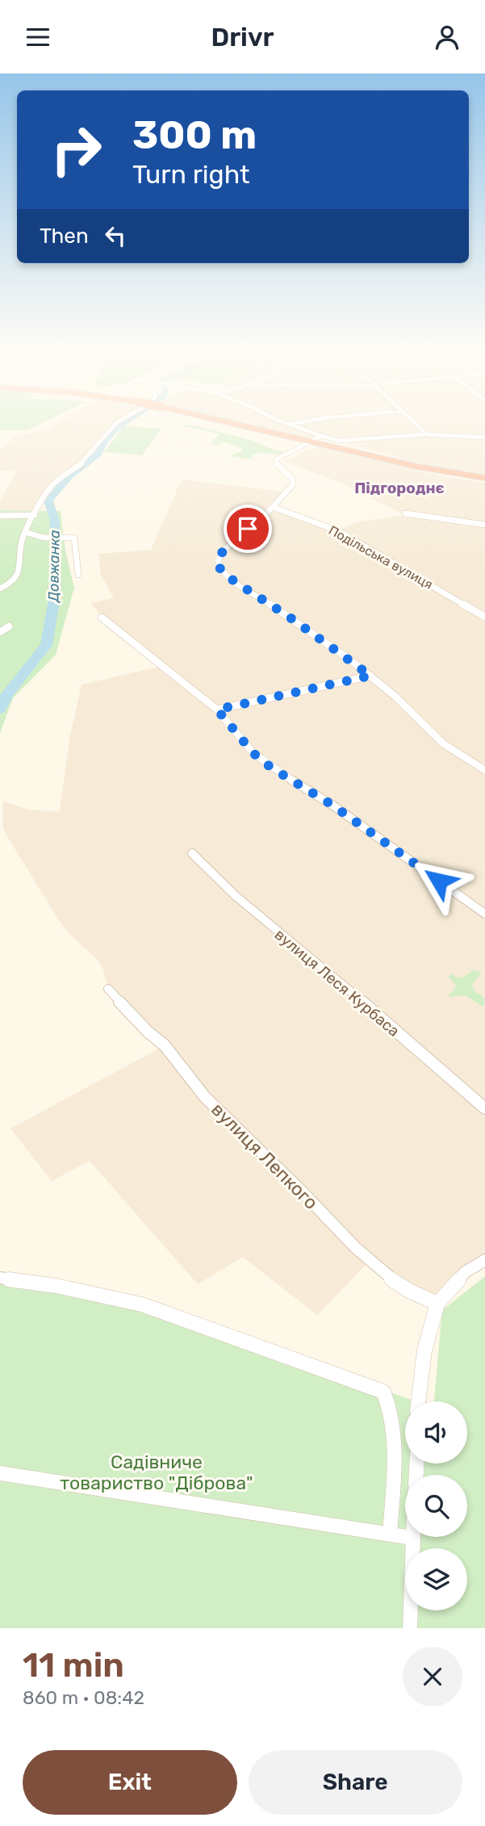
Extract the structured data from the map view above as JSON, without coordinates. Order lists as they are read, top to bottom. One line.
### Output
{"streets":{"street":["Подільська вулиця","вулиця Леся Курбаса","вулиця Лепкого"]},"districts":["Підгороднє"],"water":["Довжанка"],"parks":["Садівниче товариство \"Діброва\""],"page":{"header":"Drivr","turn":["300 m","Turn right"],"then":"Then","heading":["11 min","860 m · 08:42"],"buttons":["Exit","Share"]}}
